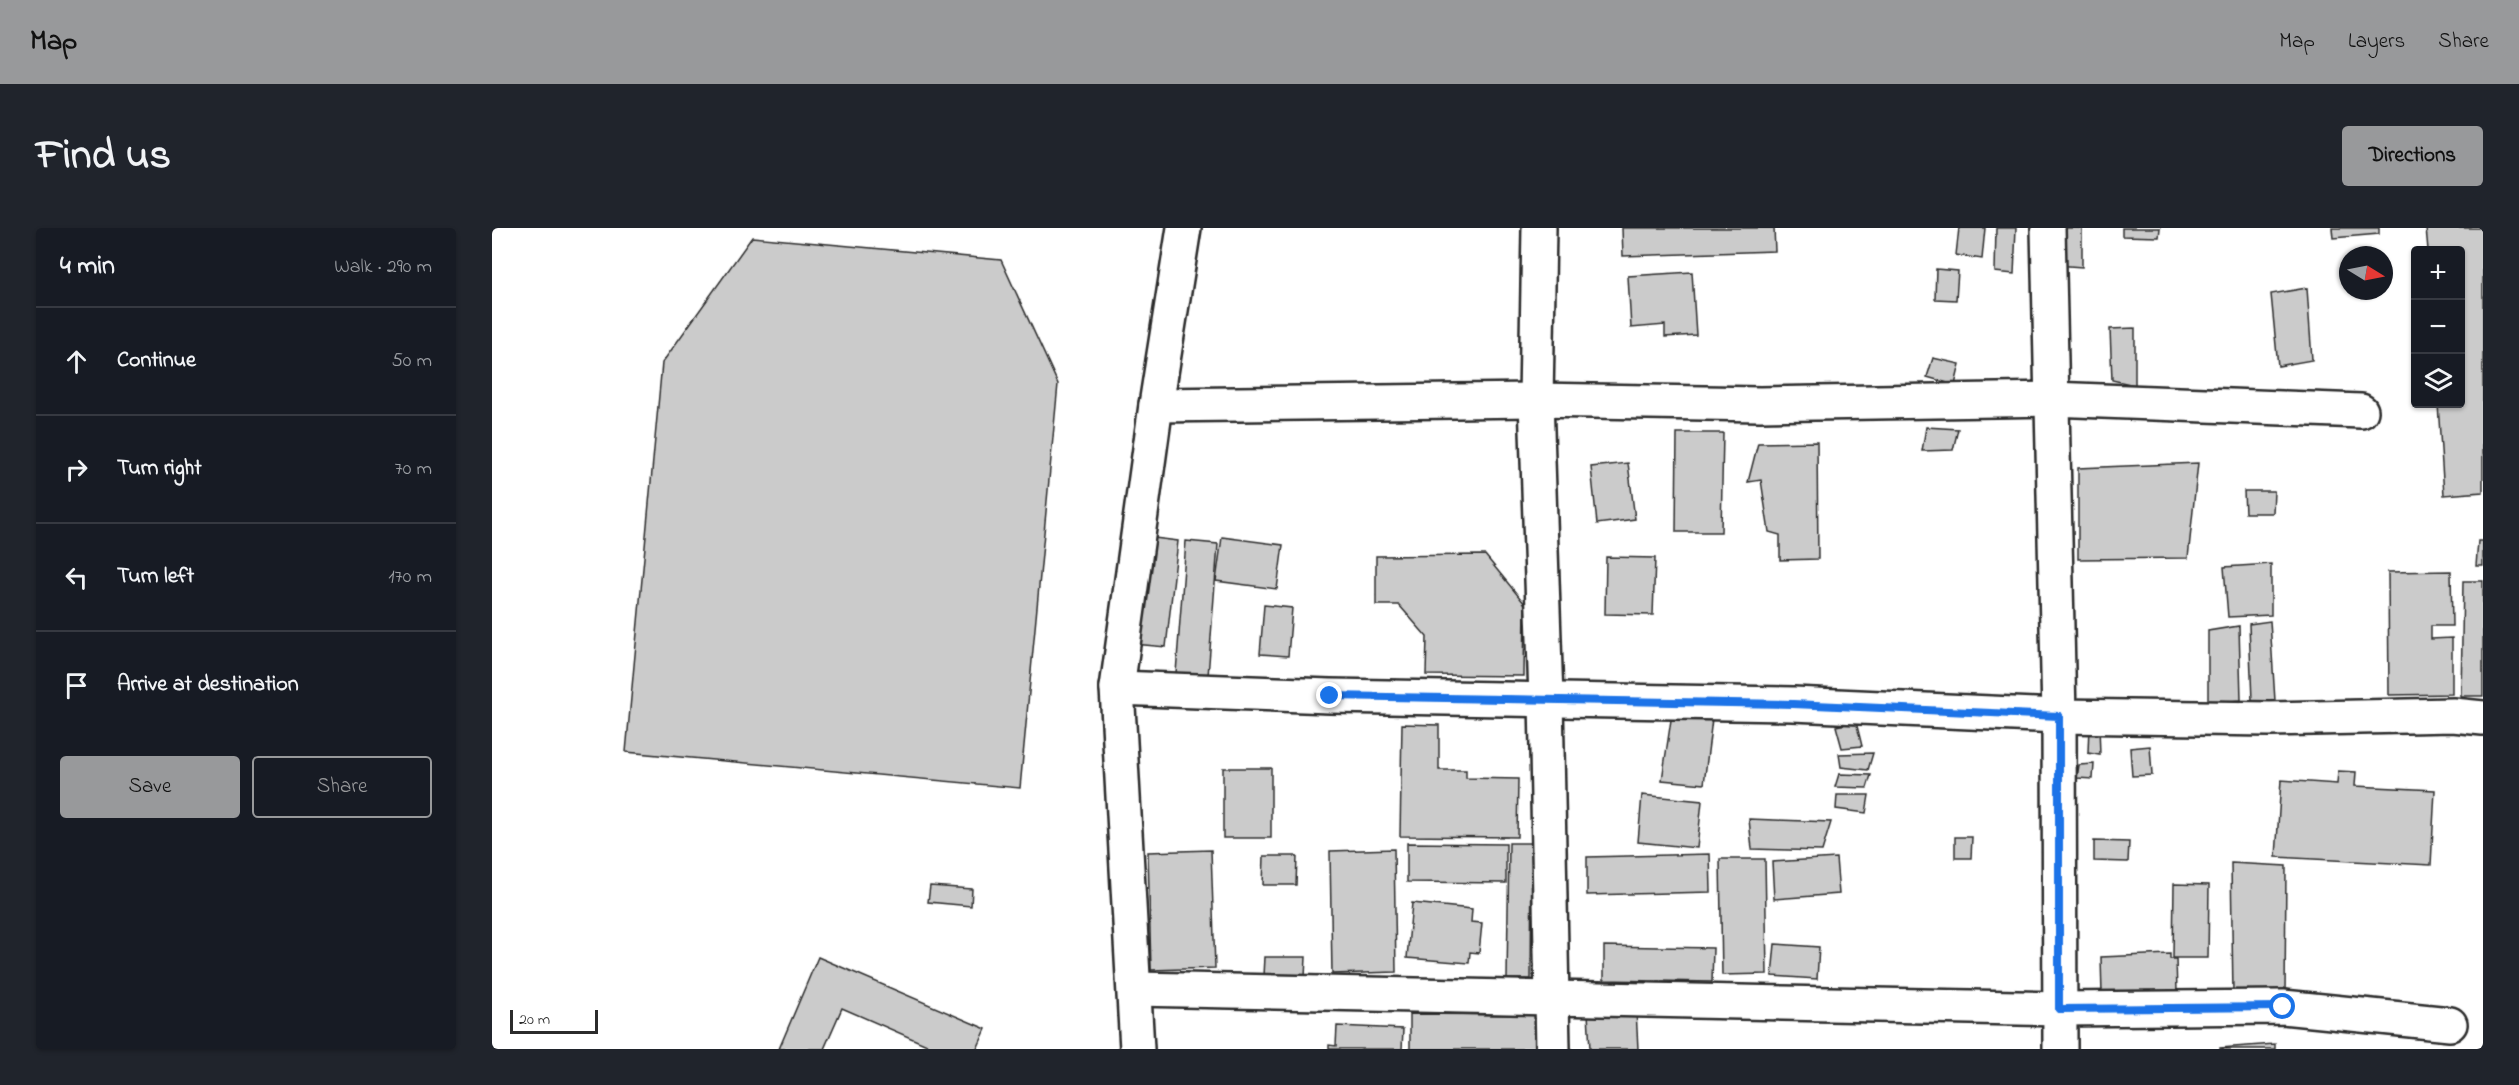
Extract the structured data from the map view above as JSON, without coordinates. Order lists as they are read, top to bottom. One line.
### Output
{"scale_bar":"20 m","north":"right","page":{"header":"Map","nav":["Map","Layers","Share"],"title":"Find us","buttons":["Directions",["Save","Share"]],"heading":["4 min","Walk · 290 m"],"map_buttons":["+","−"],"list":[["Continue","50 m"],["Turn right","70 m"],["Turn left","170 m"],"Arrive at destination"],"scale":"20 m"}}
